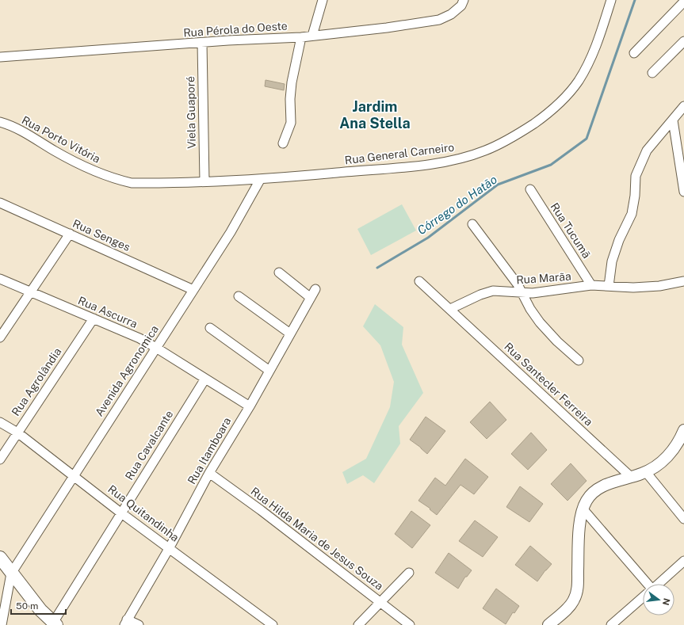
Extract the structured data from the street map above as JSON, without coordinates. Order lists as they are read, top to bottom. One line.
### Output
{"streets":{"street":["Rua Pérola do Oeste","Viela Guaporé","Rua Porto Vitória","Rua General Carneiro","Rua Tucumã","Rua Senges","Rua Marãa","Rua Ascurra","Avenida Agronomica","Rua Agrolândia","Rua Santecler Ferreira","Rua Cavalcante","Rua Itamboara","Rua Quitandinha","Rua Hilda Maria de Jesus Souza"]},"crossings":[["Rua Pérola do Oeste","Viela Guaporé"],["Viela Guaporé","Rua Porto Vitória"],["Viela Guaporé","Rua General Carneiro"],["Rua Porto Vitória","Rua General Carneiro"],["Rua General Carneiro","Avenida Agronomica"],["Rua Tucumã","Rua Marãa"],["Rua Senges","Avenida Agronomica"],["Rua Marãa","Rua Santecler Ferreira"],["Rua Ascurra","Avenida Agronomica"],["Rua Ascurra","Rua Agrolândia"],["Rua Ascurra","Rua Cavalcante"],["Rua Ascurra","Rua Itamboara"],["Avenida Agronomica","Rua Quitandinha"],["Rua Agrolândia","Rua Quitandinha"],["Rua Cavalcante","Rua Quitandinha"],["Rua Itamboara","Rua Quitandinha"],["Rua Itamboara","Rua Hilda Maria de Jesus Souza"]],"districts":["Jardim Ana Stella"],"water":["Córrego do Hatão"],"scale_bar":"50 m","north":"right"}
